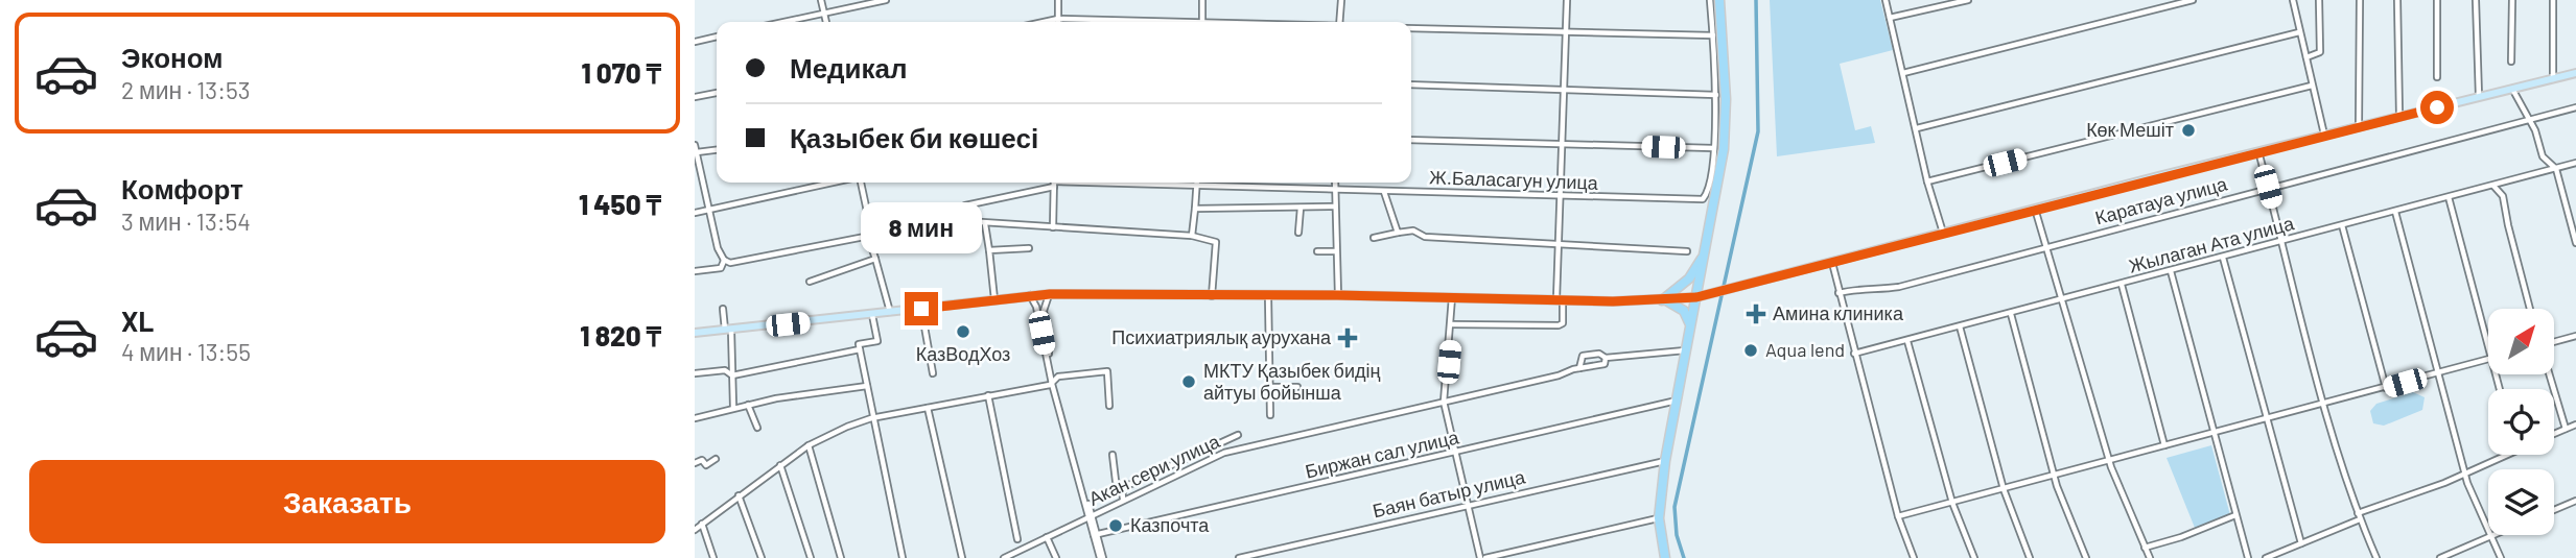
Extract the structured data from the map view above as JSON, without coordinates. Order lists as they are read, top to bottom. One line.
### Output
{"streets":{"street":["Ж.Баласагун улица","Каратауа улица","Жылаган Ата улица","Биржан сал улица","Акан сери улица","Баян батыр улица"]},"places":{"other":["Көк Мешіт","КазВодХоз","Aqua lend","МКТУ Қазыбек бидің айтуы бойынша","Казпочта"],"health":["Амина клиника","Психиатриялық аурухана"]},"north":"top right","page":{"list":[{"name":"Эконом","note":"2 мин · 13:53","value":"1 070 ₸"},{"name":"Комфорт","note":"3 мин · 13:54","value":"1 450 ₸"},{"name":"XL","note":"4 мин · 13:55","value":"1 820 ₸"}],"banner":["Медикал","Қазыбек би көшесі"],"bubble":"8 мин","buttons":"Заказать"}}
